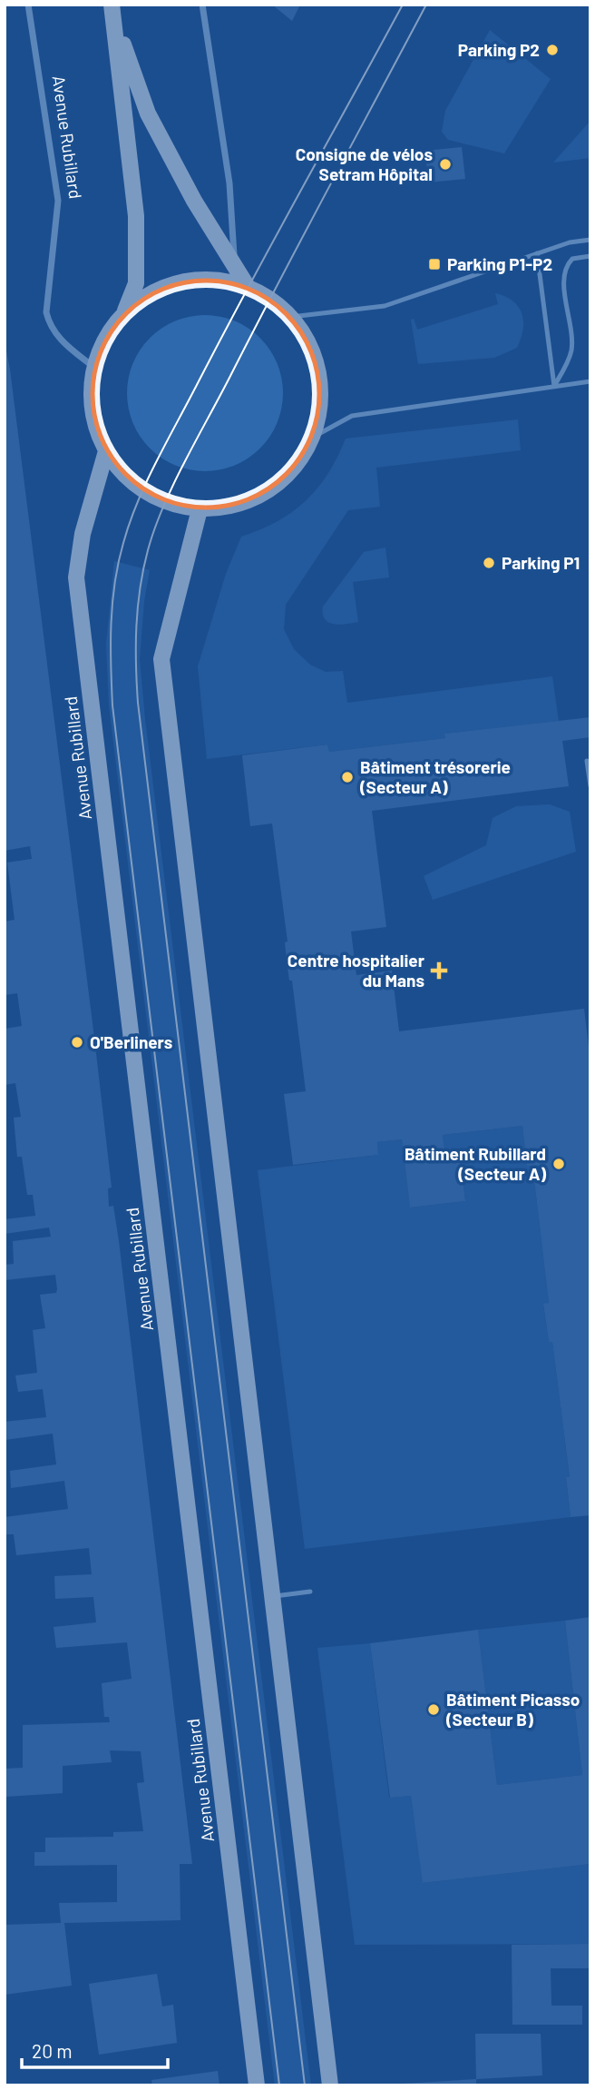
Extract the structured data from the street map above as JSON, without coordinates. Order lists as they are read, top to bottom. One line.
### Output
{"streets":{"main road":["Avenue Rubillard"]},"places":{"other":["Parking P2","Consigne de vélos Setram Hôpital","Parking P1","Bâtiment trésorerie (Secteur A)","O'Berliners","Bâtiment Rubillard (Secteur A)","Bâtiment Picasso (Secteur B)"],"transit":["Parking P1-P2"],"health":["Centre hospitalier du Mans"]},"scale_bar":"20 m"}
